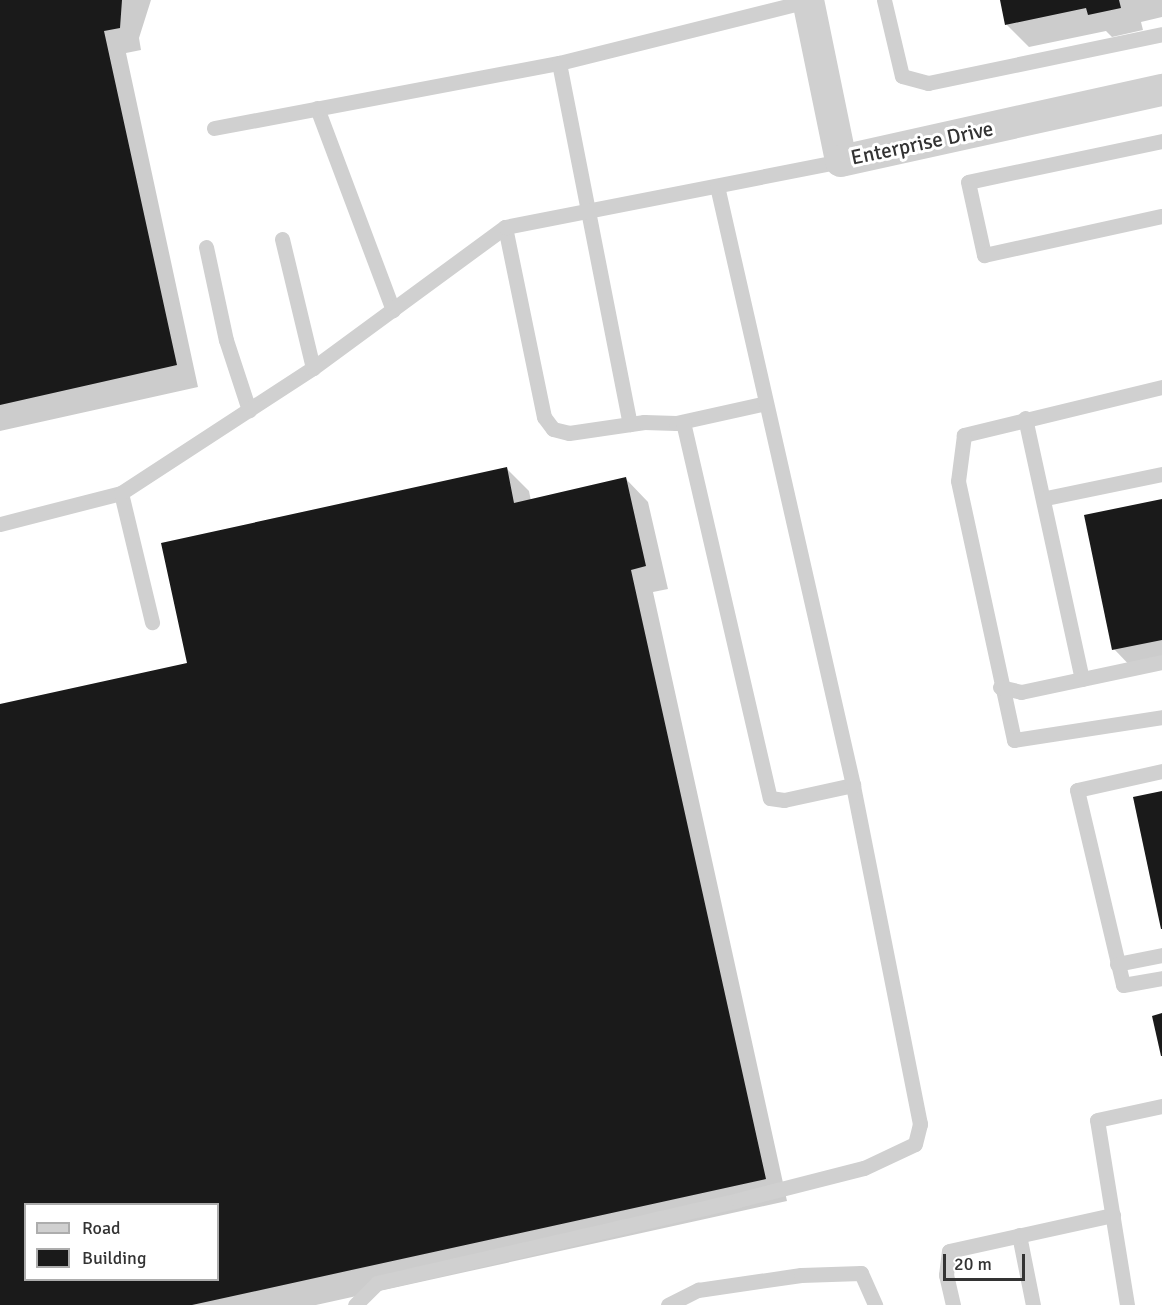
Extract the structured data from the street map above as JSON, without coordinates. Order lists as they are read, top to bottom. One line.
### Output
{"streets":{"street":["Enterprise Drive"]},"legend":["Road","Building"],"scale_bar":"20 m"}
